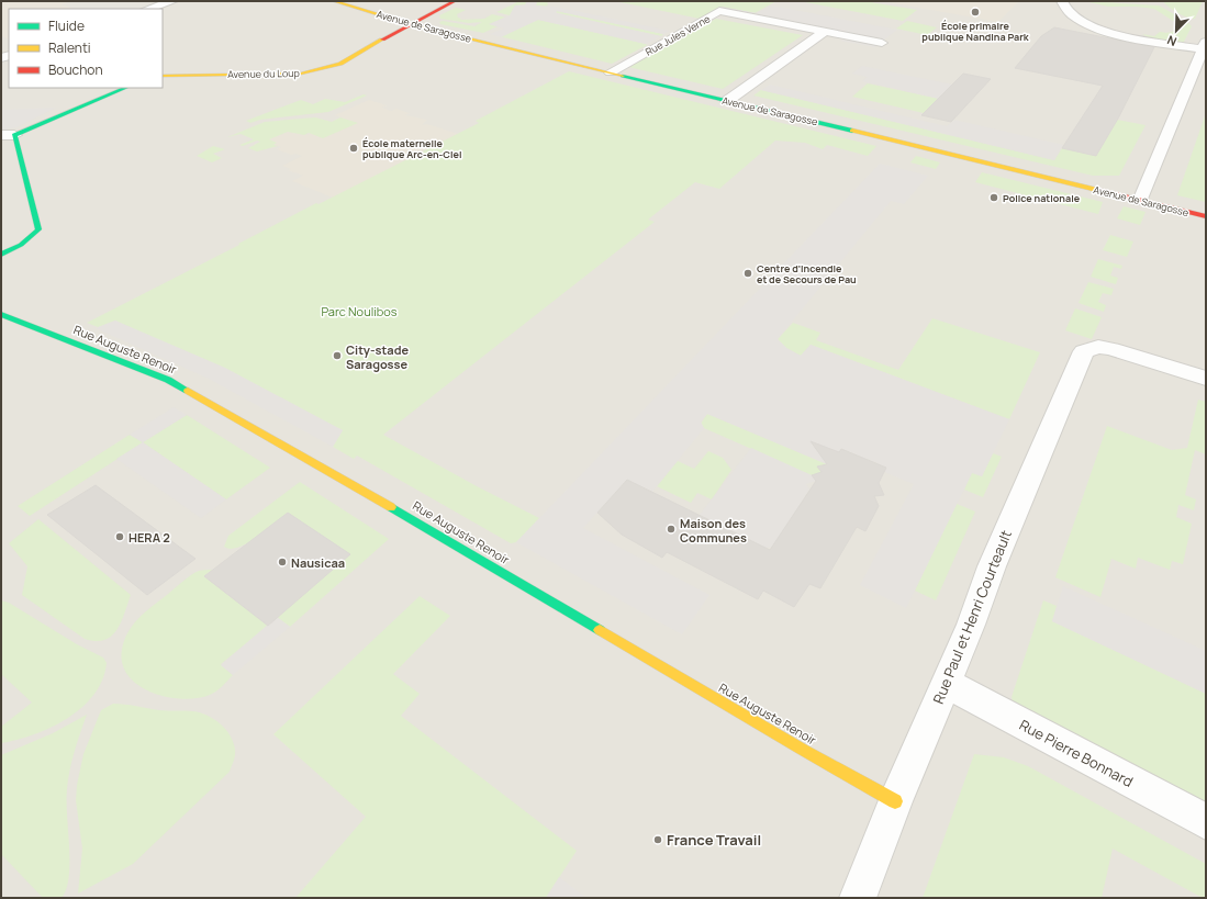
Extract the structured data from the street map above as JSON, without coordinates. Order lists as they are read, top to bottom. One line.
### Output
{"streets":{"street":["Avenue de Saragosse","Rue Jules Verne","Avenue du Loup","Rue Auguste Renoir","Rue Paul et Henri Courteault","Rue Pierre Bonnard"]},"crossings":[["Avenue de Saragosse","Rue Jules Verne"],["Avenue de Saragosse","Avenue du Loup"],["Rue Auguste Renoir","Rue Paul et Henri Courteault"],["Rue Paul et Henri Courteault","Rue Pierre Bonnard"]],"parks":["Parc Noulibos"],"places":["École primaire publique Nandina Park","École maternelle publique Arc-en-Ciel","Police nationale","Centre d'Incendie et de Secours de Pau","City-stade Saragosse","Maison des Communes","HERA 2","Nausicaa","France Travail"],"legend":["Fluide","Ralenti","Bouchon"],"north":"bottom left"}
